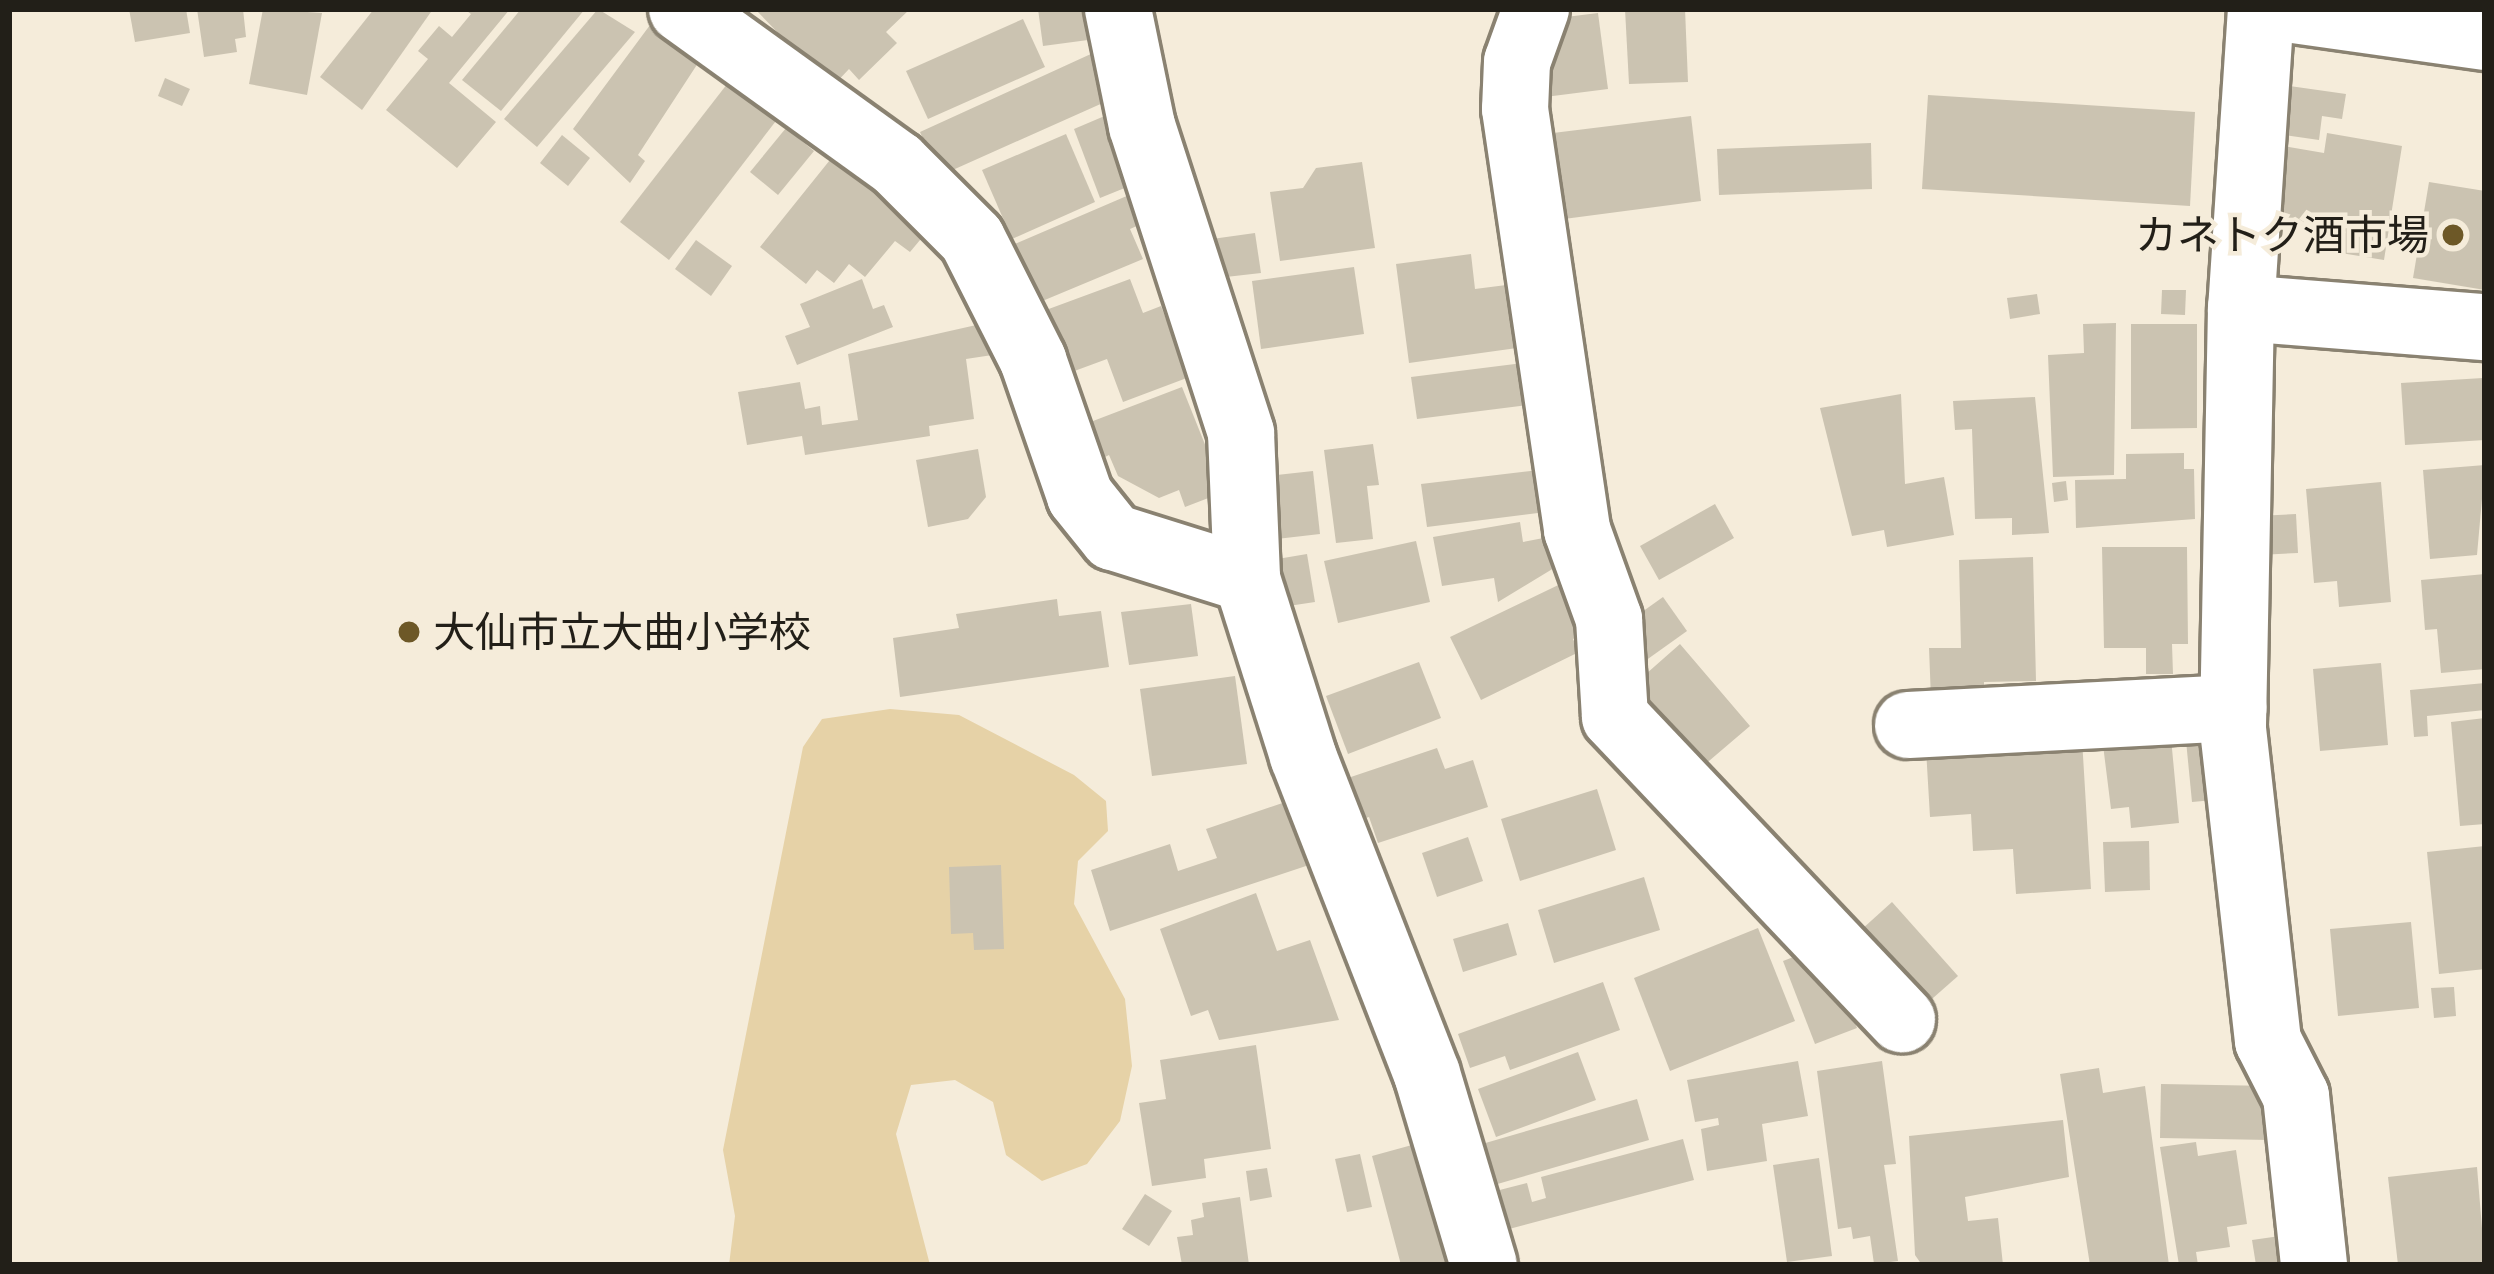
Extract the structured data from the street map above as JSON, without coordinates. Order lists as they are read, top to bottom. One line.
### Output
{"places":["カネトク酒市場","大仙市立大曲小学校"]}
